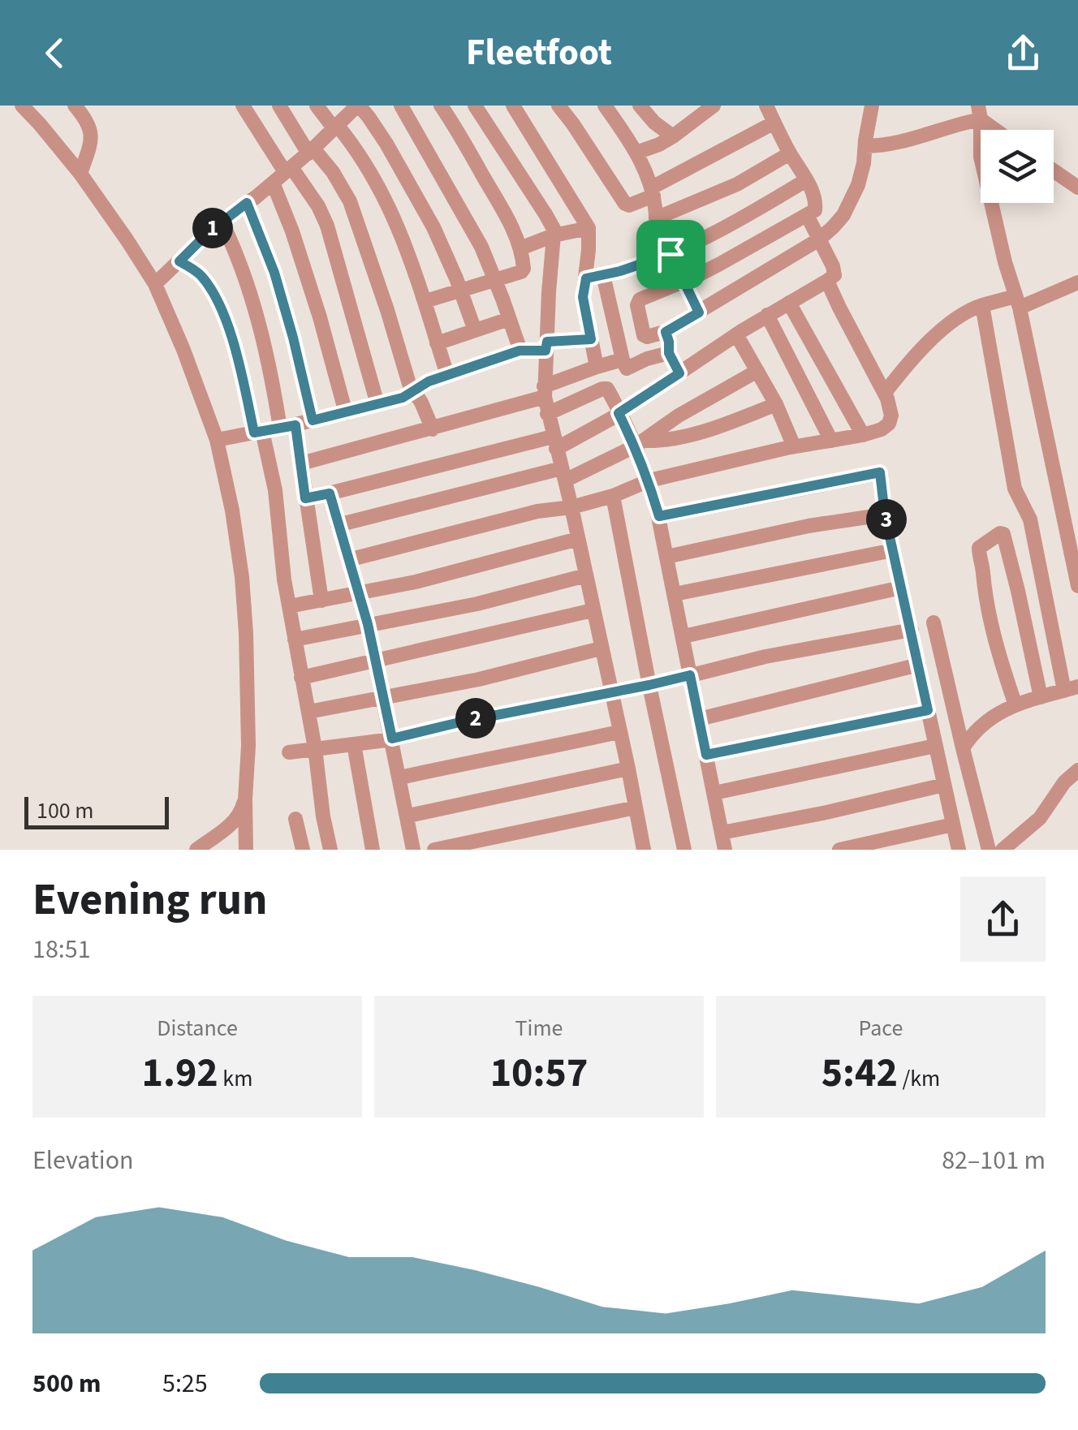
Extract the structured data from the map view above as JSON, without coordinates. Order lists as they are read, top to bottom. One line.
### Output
{"scale_bar":"100 m","page":{"header":"Fleetfoot","pins":["1","3","2"],"scale":"100 m","heading":["Evening run","18:51"],"stats":[["Distance","1.92 km"],["Time","10:57"],["Pace","5:42 /km"]],"chart":["Elevation","82–101 m"],"list":[{"name":"500 m","note":"5:25"}]}}
